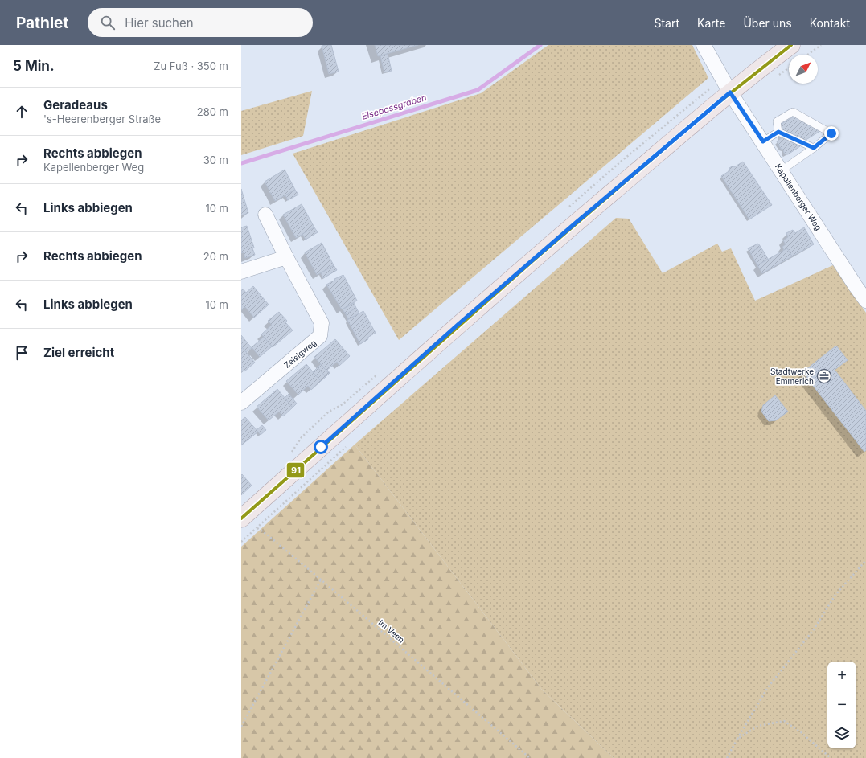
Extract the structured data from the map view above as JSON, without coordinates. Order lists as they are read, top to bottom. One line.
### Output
{"streets":{"street":["Kapellenberger Weg","Zeisigweg"],"path":["Im Veen"]},"water":["Elsepassgraben"],"places":{"office":["Stadtwerke Emmerich"]},"lines":["transit line 91"],"north":"top right","page":{"header":"Pathlet","search":"Hier suchen","nav":["Start","Karte","Über uns","Kontakt"],"heading":["5 Min.","Zu Fuß · 350 m"],"list":[["Geradeaus","'s-Heerenberger Straße","280 m"],["Rechts abbiegen","Kapellenberger Weg","30 m"],["Links abbiegen","10 m"],["Rechts abbiegen","20 m"],["Links abbiegen","10 m"],"Ziel erreicht"],"map_buttons":["+","−"]}}
